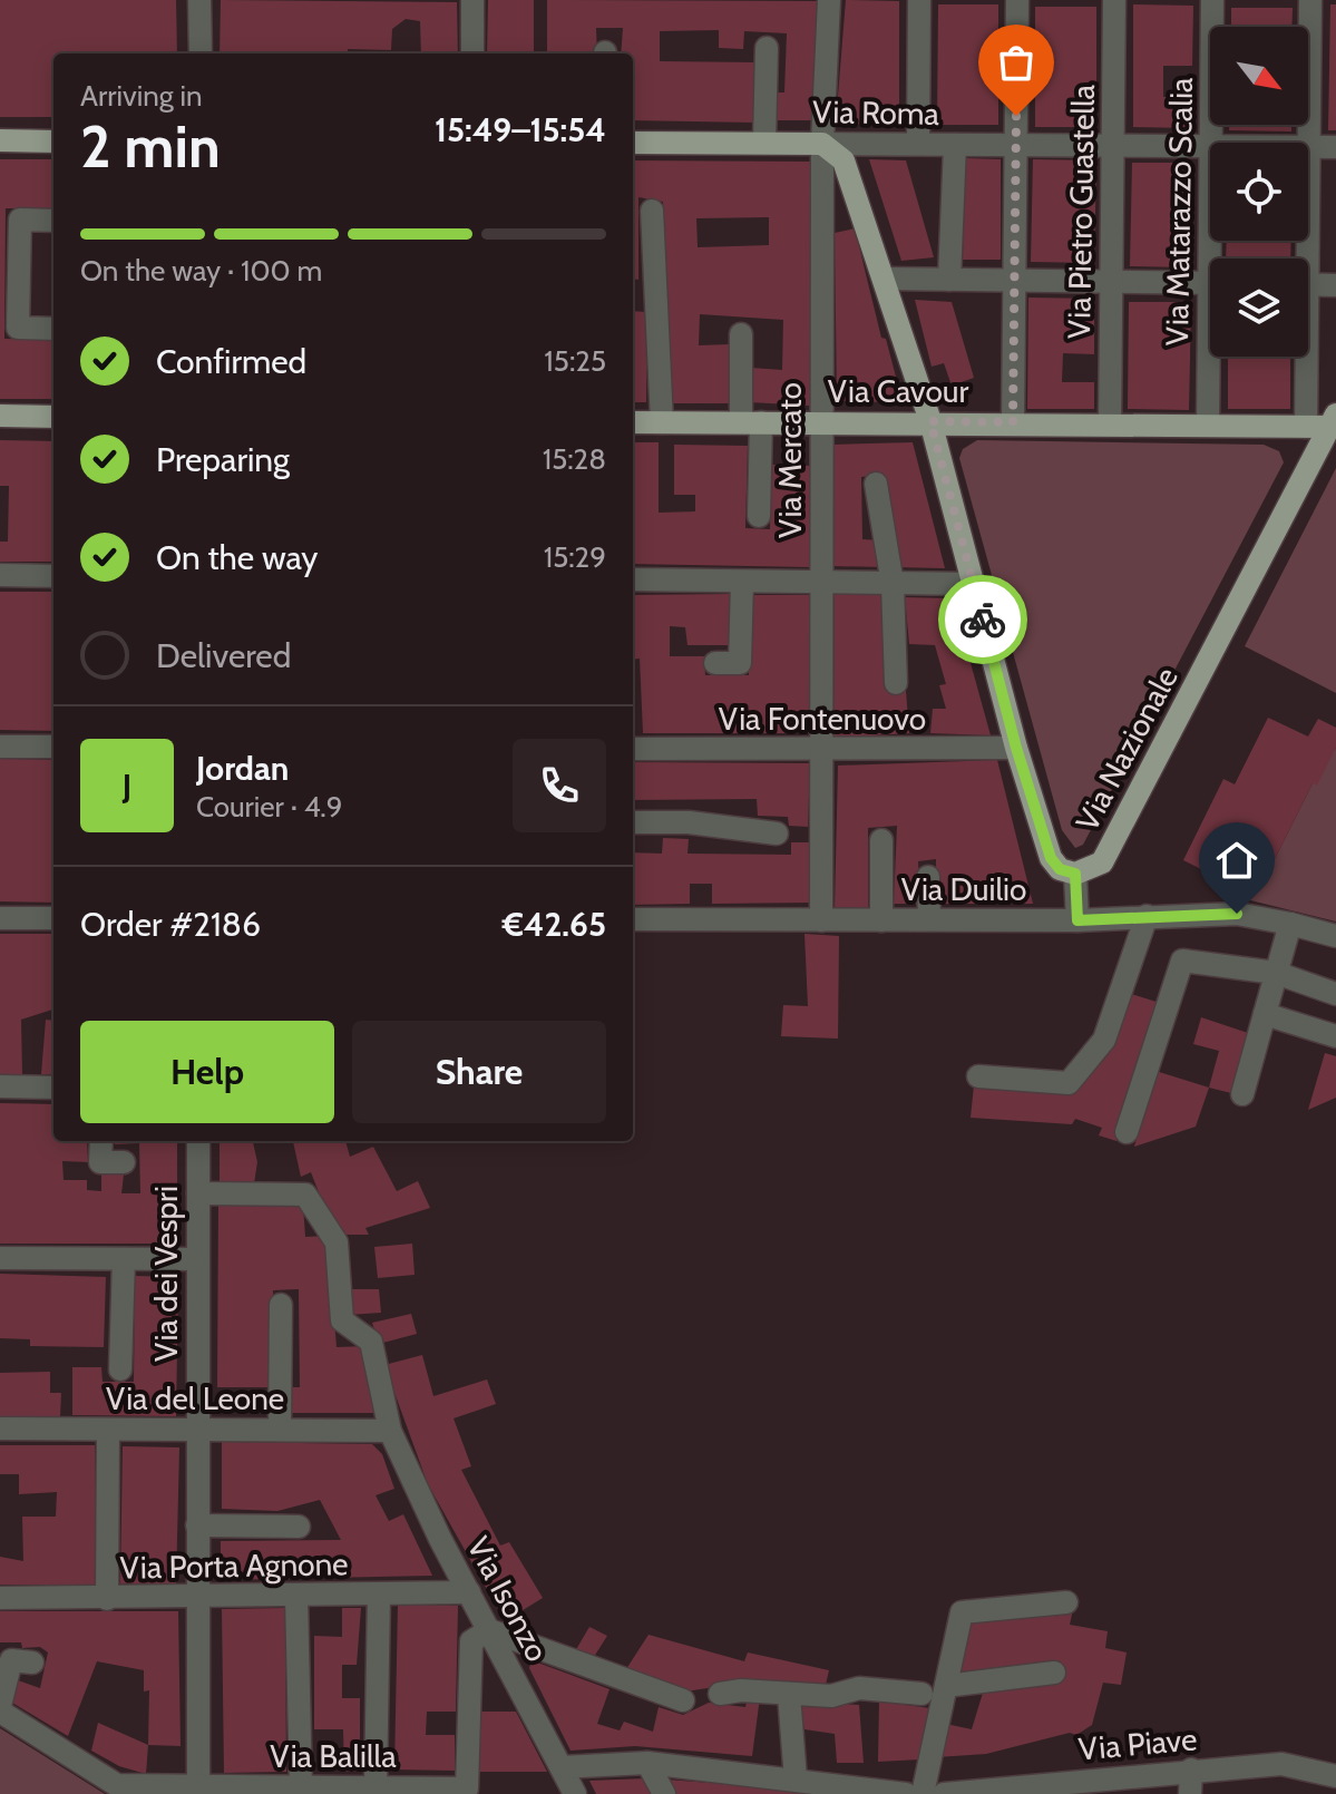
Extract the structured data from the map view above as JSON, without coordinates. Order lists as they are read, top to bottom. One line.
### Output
{"streets":{"main road":["Via Roma","Via Cavour","Via Nazionale"],"street":["Via Pietro Guastella","Via Matarazzo Scalia","Via Mercato","Via Fontenuovo","Via Duilio","Via dei Vespri","Via del Leone","Via Porta Agnone","Via Isonzo","Via Piave","Via Balilla"]},"crossings":[["Via Roma","Via Pietro Guastella"],["Via Roma","Via Mercato"],["Via Roma","Via Nazionale"],["Via Pietro Guastella","Via Cavour"],["Via Matarazzo Scalia","Via Cavour"],["Via Cavour","Via Mercato"],["Via Cavour","Via Nazionale"],["Via Mercato","Via Fontenuovo"],["Via Mercato","Via Nazionale"],["Via Mercato","Via Duilio"],["Via Fontenuovo","Via Nazionale"],["Via dei Vespri","Via del Leone"],["Via dei Vespri","Via Porta Agnone"],["Via dei Vespri","Via Isonzo"],["Via dei Vespri","Via Balilla"],["Via del Leone","Via Isonzo"],["Via Porta Agnone","Via Isonzo"],["Via Isonzo","Via Balilla"]],"north":"bottom right","page":{"heading":["2 min","Arriving in","15:49–15:54"],"panel":["Jordan","Courier · 4.9","Order #2186","€42.65"],"bar":"On the way · 100 m","list":[["Confirmed","15:25"],["Preparing","15:28"],["On the way","15:29"],"Delivered"],"round":"J","buttons":["Help","Share"]}}
